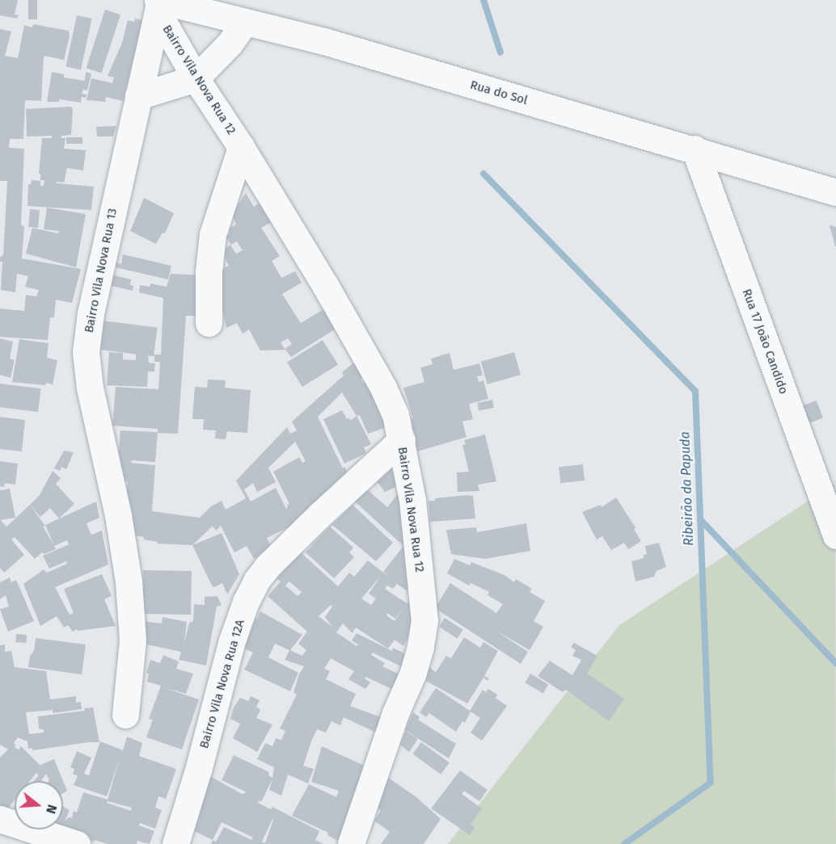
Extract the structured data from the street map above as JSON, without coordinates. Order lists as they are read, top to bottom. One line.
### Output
{"streets":{"street":["Bairro Vila Nova Rua 12","Rua do Sol","Bairro Vila Nova Rua 13","Rua 17 João Candido","Bairro Vila Nova Rua 12A"]},"crossings":[["Bairro Vila Nova Rua 12","Rua do Sol"],["Bairro Vila Nova Rua 12","Bairro Vila Nova Rua 13"],["Bairro Vila Nova Rua 12","Bairro Vila Nova Rua 12A"],["Rua do Sol","Bairro Vila Nova Rua 13"],["Rua do Sol","Rua 17 João Candido"]],"water":["Ribeirão da Papuda"],"north":"right"}
